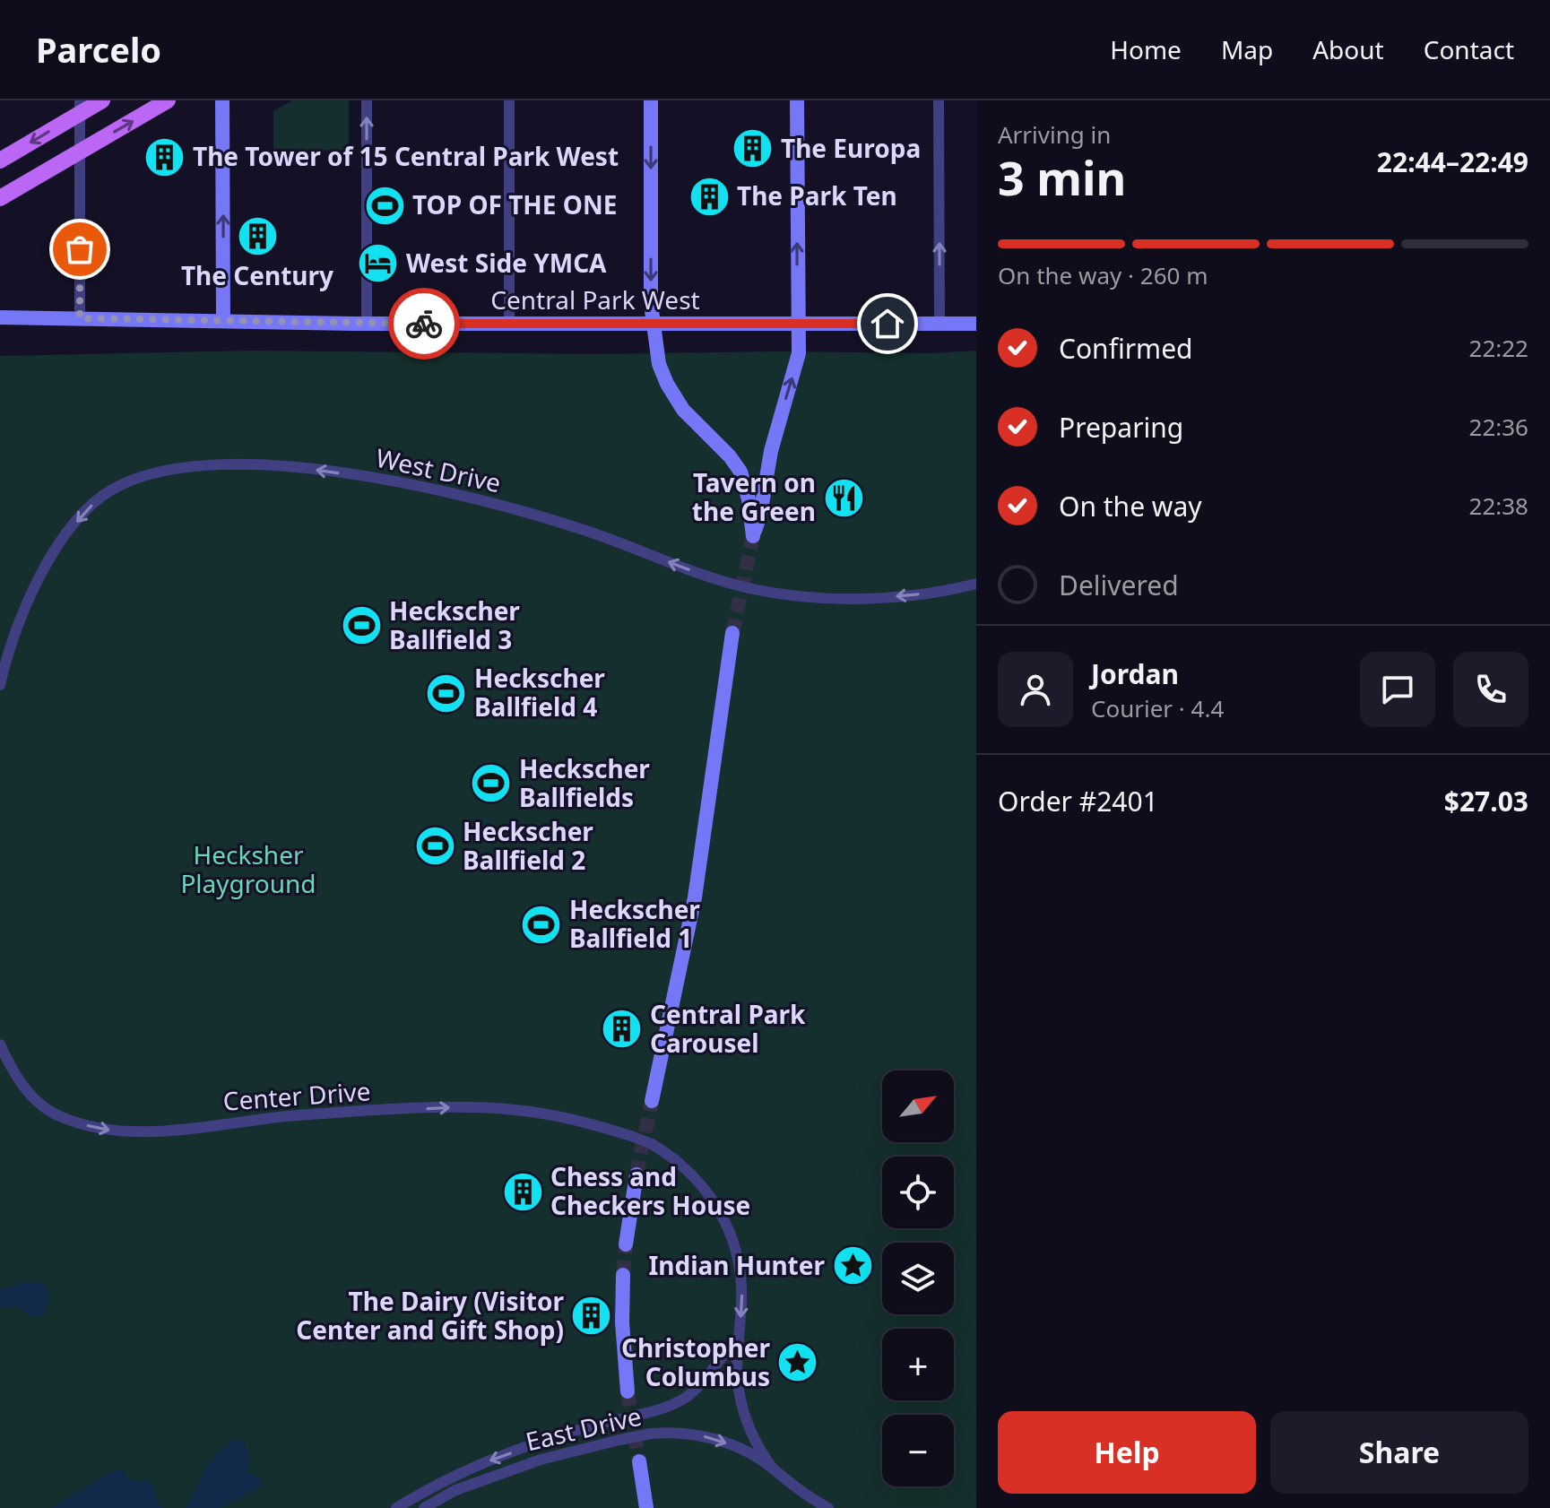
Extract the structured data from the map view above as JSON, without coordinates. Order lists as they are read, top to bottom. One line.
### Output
{"streets":{"main road":["Central Park West"],"street":["West Drive","Center Drive","East Drive"]},"one_way":["West Drive","Center Drive"],"parks":["Hecksher Playground"],"places":{"building":["The Europa","The Tower of 15 Central Park West","The Park Ten","The Century","Central Park Carousel","Chess and Checkers House","The Dairy (Visitor Center and Gift Shop)"],"sports":["TOP OF THE ONE","Heckscher Ballfield 3","Heckscher Ballfield 4","Heckscher Ballfields","Heckscher Ballfield 2","Heckscher Ballfield 1"],"hotel":["West Side YMCA"],"restaurant":["Tavern on the Green"],"place":["Indian Hunter","Christopher Columbus"]},"north":"top right","page":{"header":"Parcelo","nav":["Home","Map","About","Contact"],"heading":["3 min","Arriving in","22:44–22:49"],"panel":["Jordan","Courier · 4.4","Order #2401","$27.03"],"bar":"On the way · 260 m","list":[["Confirmed","22:22"],["Preparing","22:36"],["On the way","22:38"],"Delivered"],"map_buttons":["+","−"],"buttons":["Help","Share"]}}
